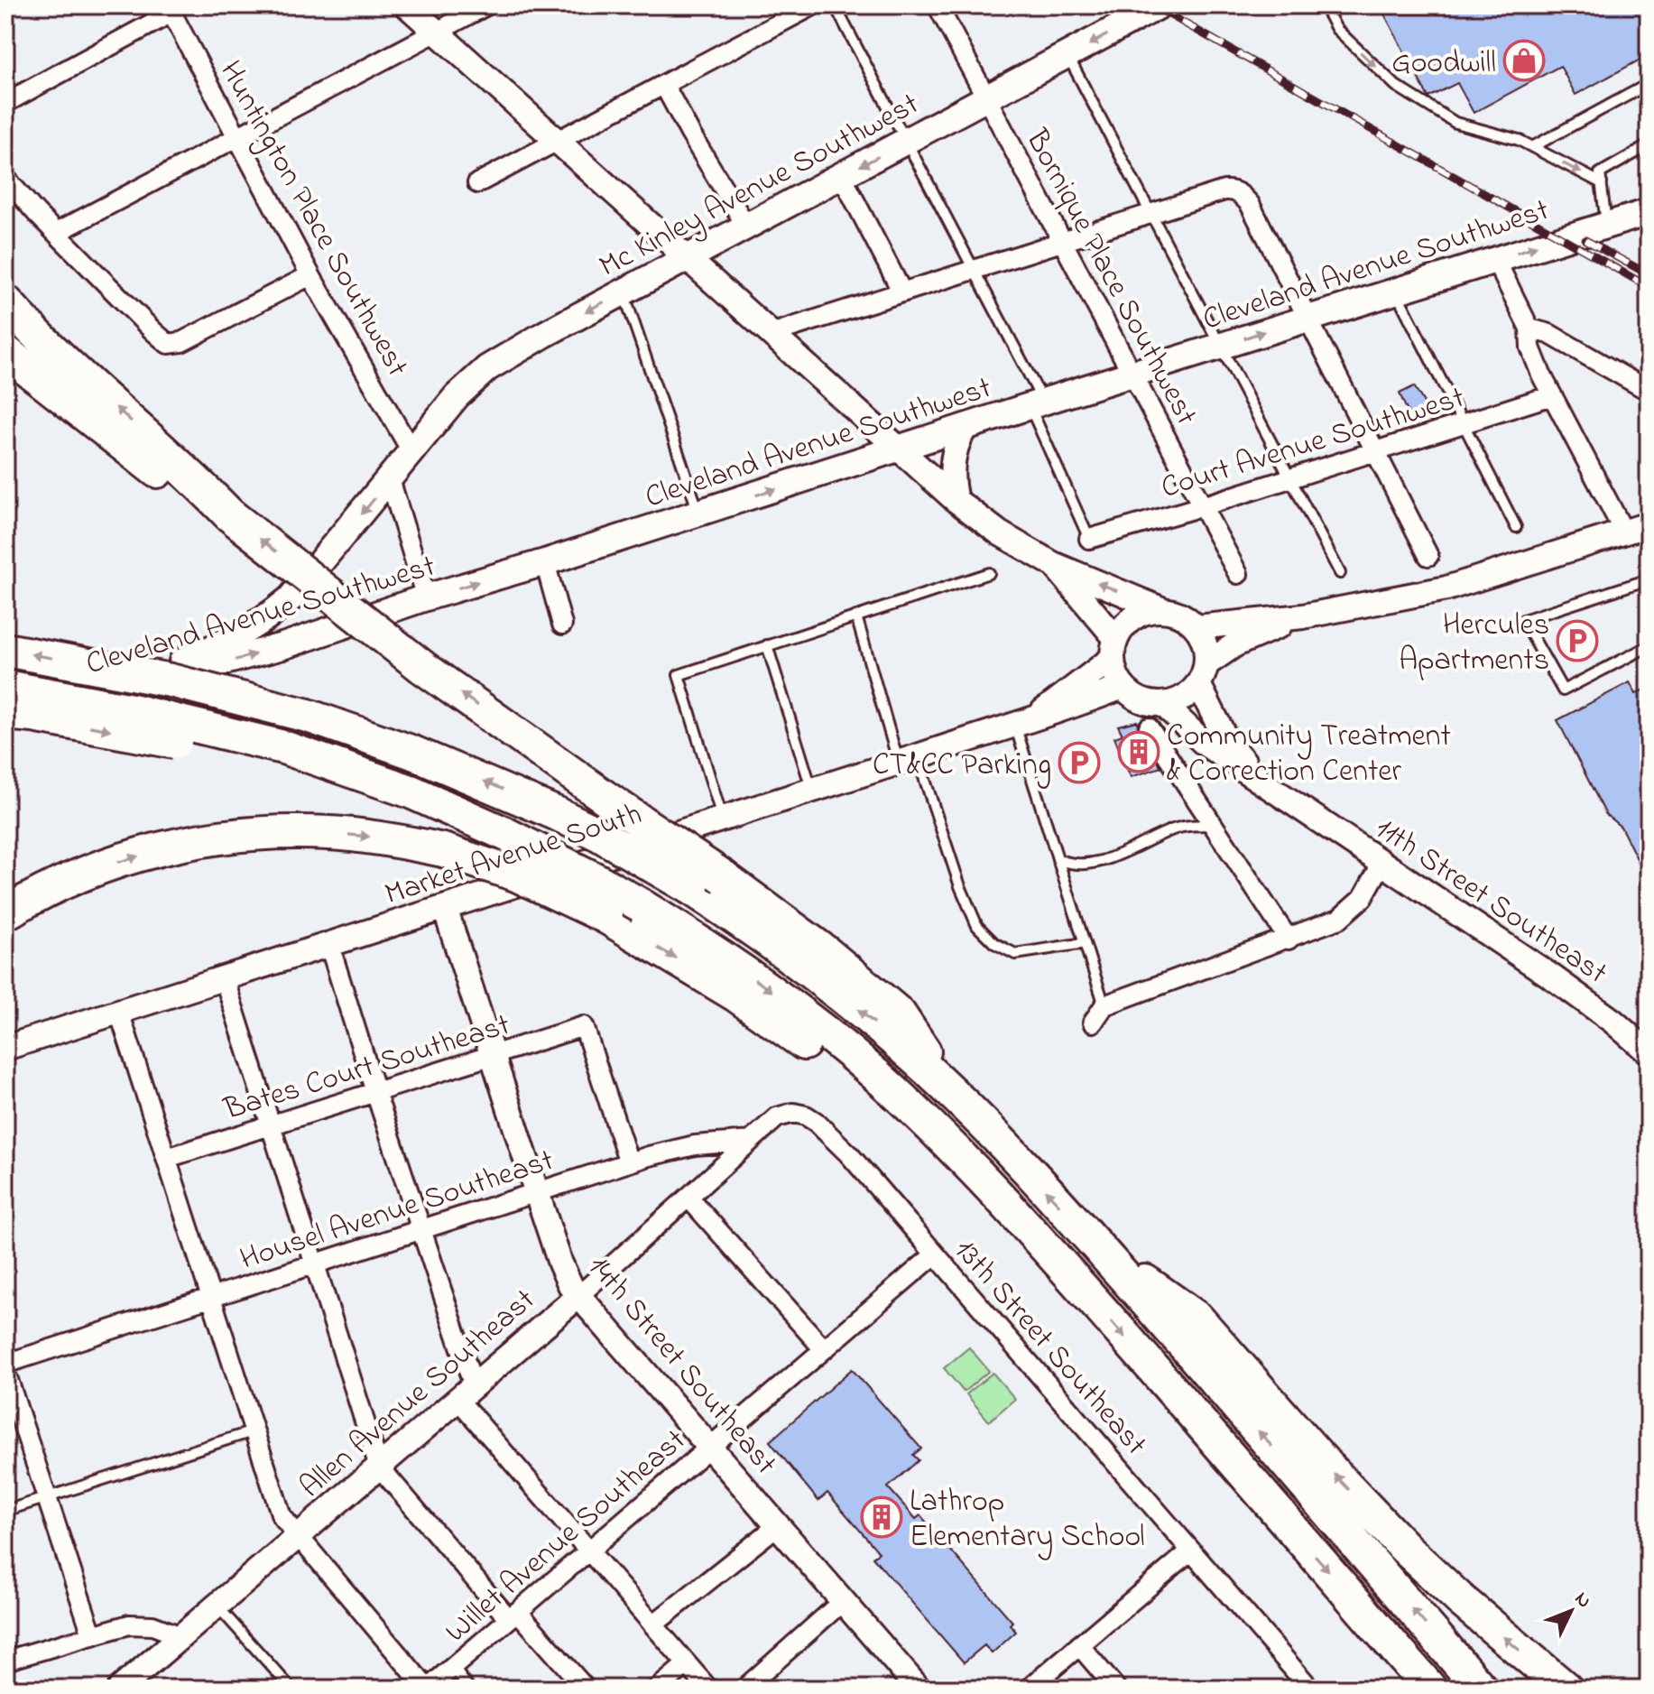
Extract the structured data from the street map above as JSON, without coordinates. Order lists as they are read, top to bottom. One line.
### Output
{"streets":{"main road":["Mc Kinley Avenue Southwest","Cleveland Avenue Southwest"],"street":["Huntington Place Southwest","Bornique Place Southwest","Court Avenue Southwest","Market Avenue South","11th Street Southeast","Bates Court Southeast","Housel Avenue Southeast","13th Street Southeast","14th Street Southeast","Allen Avenue Southeast","Willet Avenue Southeast"]},"crossings":[["Mc Kinley Avenue Southwest","Huntington Place Southwest"],["Mc Kinley Avenue Southwest","Cleveland Avenue Southwest"],["Mc Kinley Avenue Southwest","Bornique Place Southwest"],["Cleveland Avenue Southwest","Bornique Place Southwest"],["Bornique Place Southwest","Court Avenue Southwest"],["Market Avenue South","11th Street Southeast"],["Market Avenue South","14th Street Southeast"],["Bates Court Southeast","Housel Avenue Southeast"],["Bates Court Southeast","14th Street Southeast"],["Housel Avenue Southeast","13th Street Southeast"],["Housel Avenue Southeast","14th Street Southeast"],["Housel Avenue Southeast","Allen Avenue Southeast"],["13th Street Southeast","Allen Avenue Southeast"],["13th Street Southeast","Willet Avenue Southeast"],["14th Street Southeast","Allen Avenue Southeast"],["14th Street Southeast","Willet Avenue Southeast"]],"one_way":["Mc Kinley Avenue Southwest","Cleveland Avenue Southwest"],"places":{"shop":["Goodwill"],"parking":["Hercules Apartments","CT&CC Parking"],"building":["Community Treatment & Correction Center","Lathrop Elementary School"]},"north":"top right"}
